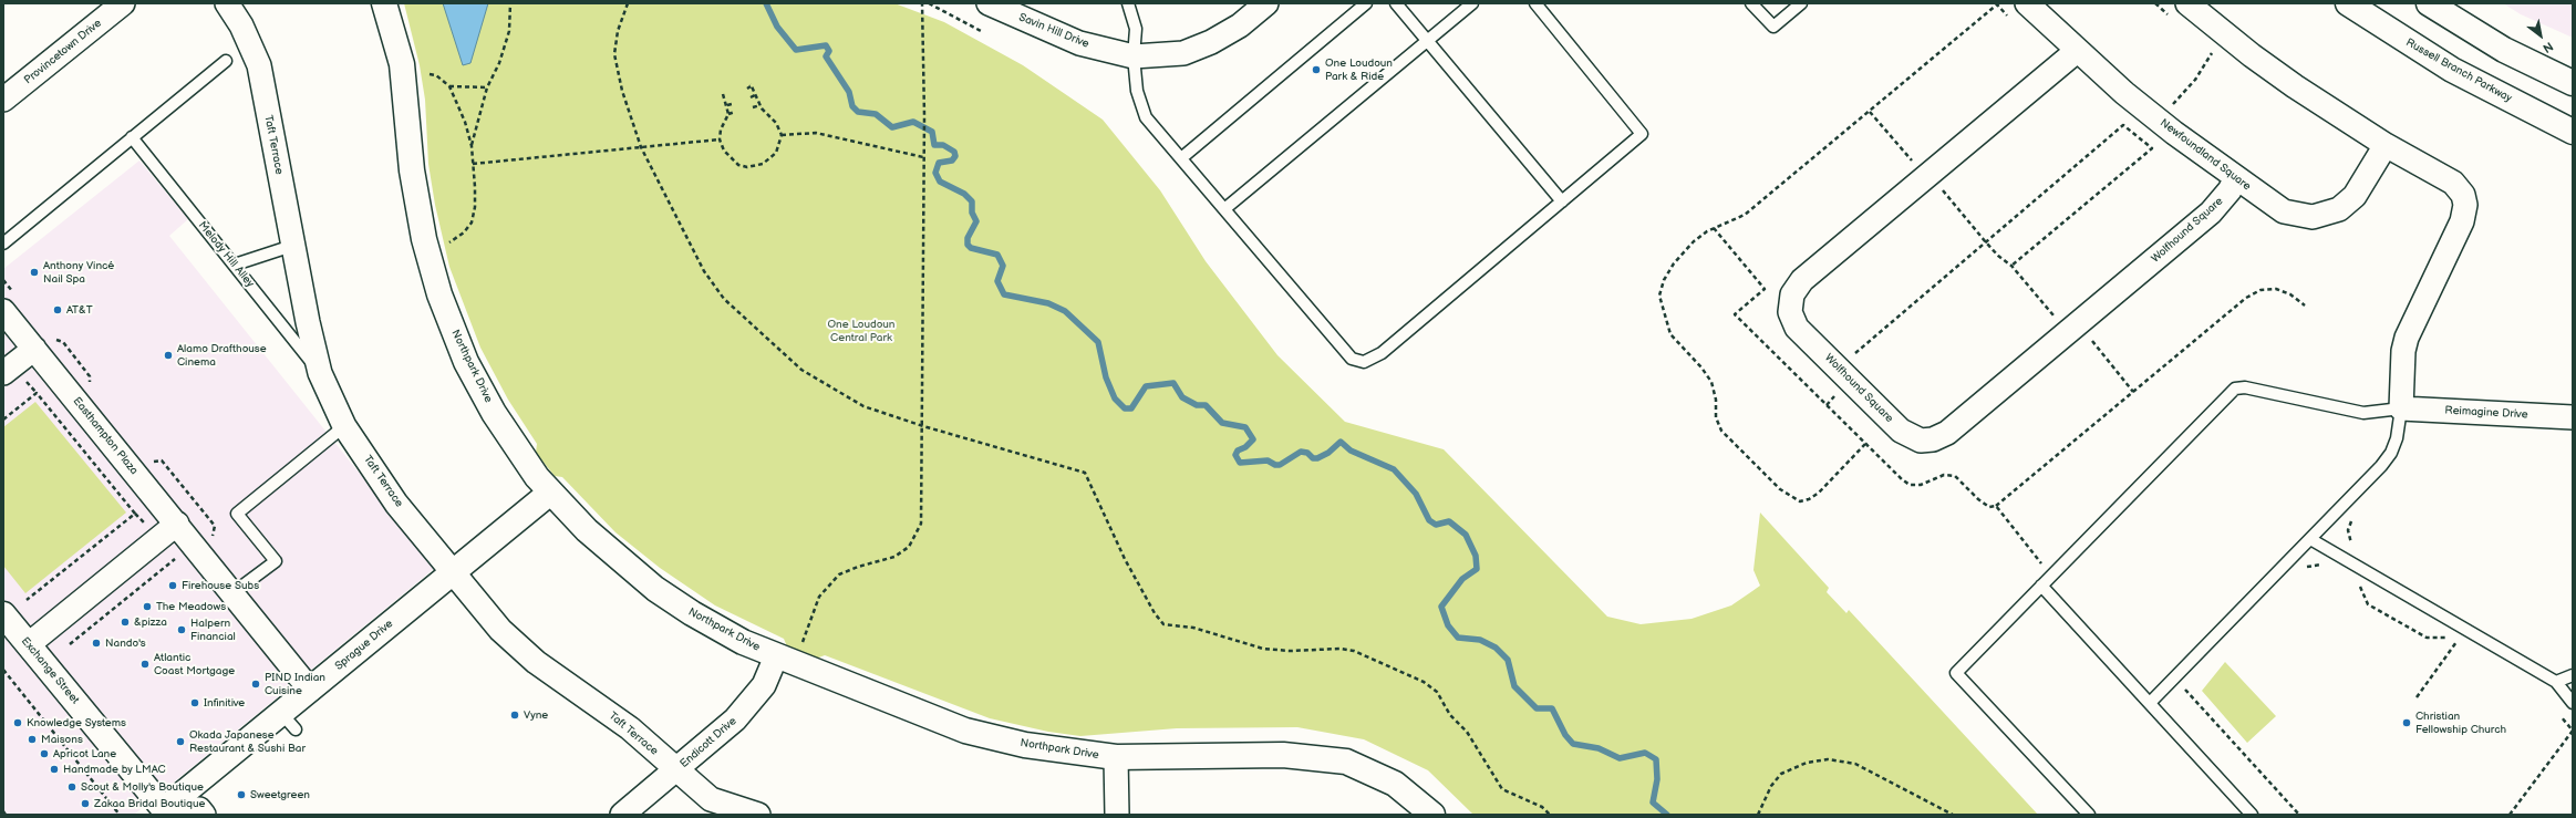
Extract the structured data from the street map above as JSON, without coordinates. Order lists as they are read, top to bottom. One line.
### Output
{"streets":{"street":["Savin Hill Drive","Provincetown Drive","Russell Branch Parkway","Taft Terrace","Newfoundland Square","Wolfhound Square","Northpark Drive","Reimagine Drive","Easthampton Plaza","Sprague Drive","Exchange Street","Endicott Drive"],"lane":["Melody Hill Alley"]},"crossings":[["Taft Terrace","Melody Hill Alley"],["Taft Terrace","Sprague Drive"],["Taft Terrace","Endicott Drive"],["Newfoundland Square","Wolfhound Square"],["Northpark Drive","Sprague Drive"],["Northpark Drive","Endicott Drive"],["Easthampton Plaza","Sprague Drive"],["Sprague Drive","Exchange Street"]],"parks":["One Loudoun Central Park"],"places":["One Loudoun Park & Ride","Anthony Vincé Nail Spa","AT&T","Alamo Drafthouse Cinema","Firehouse Subs","The Meadows","&pizza","Halpern Financial","Nando's","Atlantic Coast Mortgage","PIND Indian Cuisine","Infinitive","Vyne","Knowledge Systems","Christian Fellowship Church","Maisons","Okada Japanese Restaurant & Sushi Bar","Apricot Lane","Handmade by LMAC","Scout & Molly's Boutique","Sweetgreen","Zakaa Bridal Boutique"],"north":"bottom right"}
